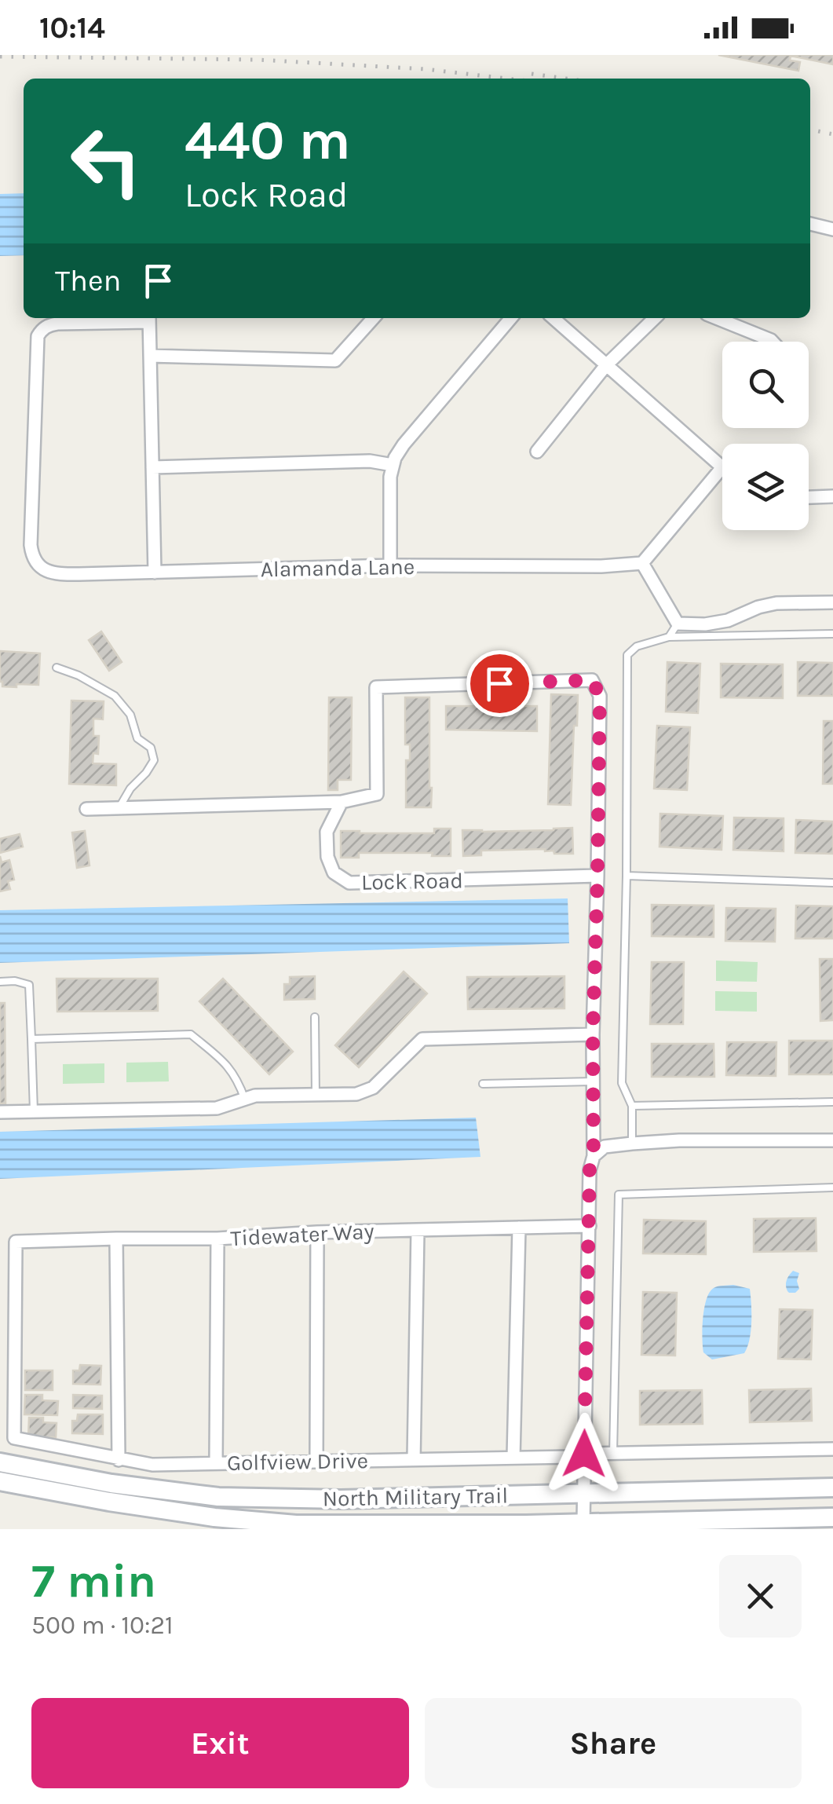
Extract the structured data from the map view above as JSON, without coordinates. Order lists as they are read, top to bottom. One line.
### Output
{"streets":{"street":["Alamanda Lane","Lock Road","Tidewater Way","Golfview Drive","North Military Trail"]},"crossings":[["Tidewater Way","Golfview Drive"]],"page":{"status":"10:14","turn":["440 m","Lock Road"],"then":"Then","heading":["7 min","500 m · 10:21"],"buttons":["Exit","Share"]}}
